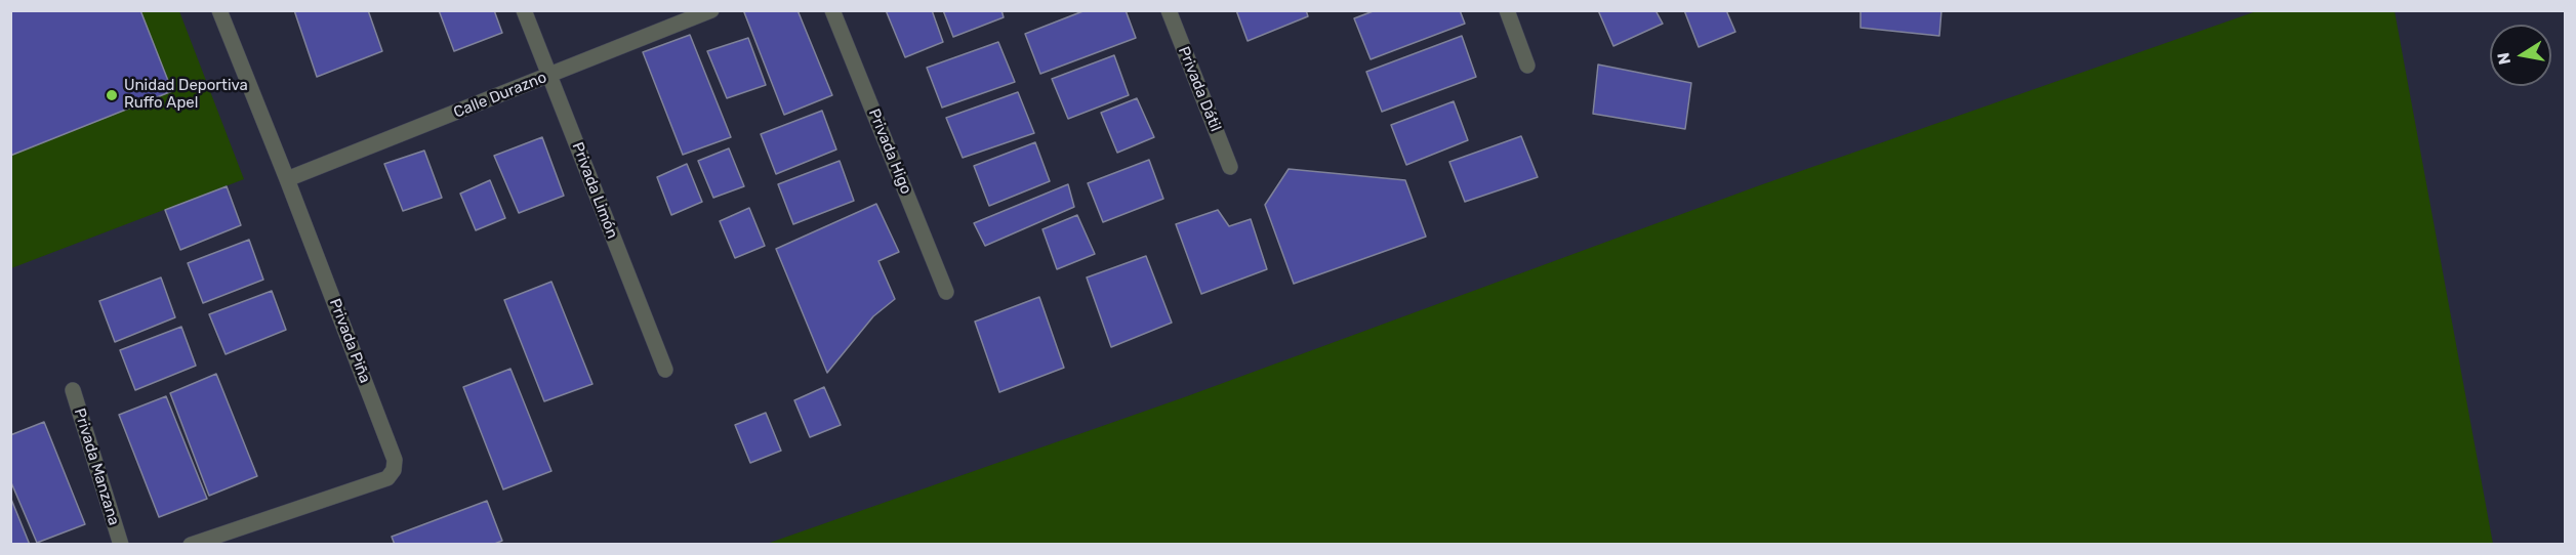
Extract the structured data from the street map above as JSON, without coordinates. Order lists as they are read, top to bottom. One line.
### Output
{"streets":{"street":["Privada Dátil","Calle Durazno","Privada Higo","Privada Limón","Privada Piña","Privada Manzana"]},"crossings":[["Calle Durazno","Privada Limón"],["Calle Durazno","Privada Piña"]],"places":["Unidad Deportiva Ruffo Apel"],"north":"left"}
